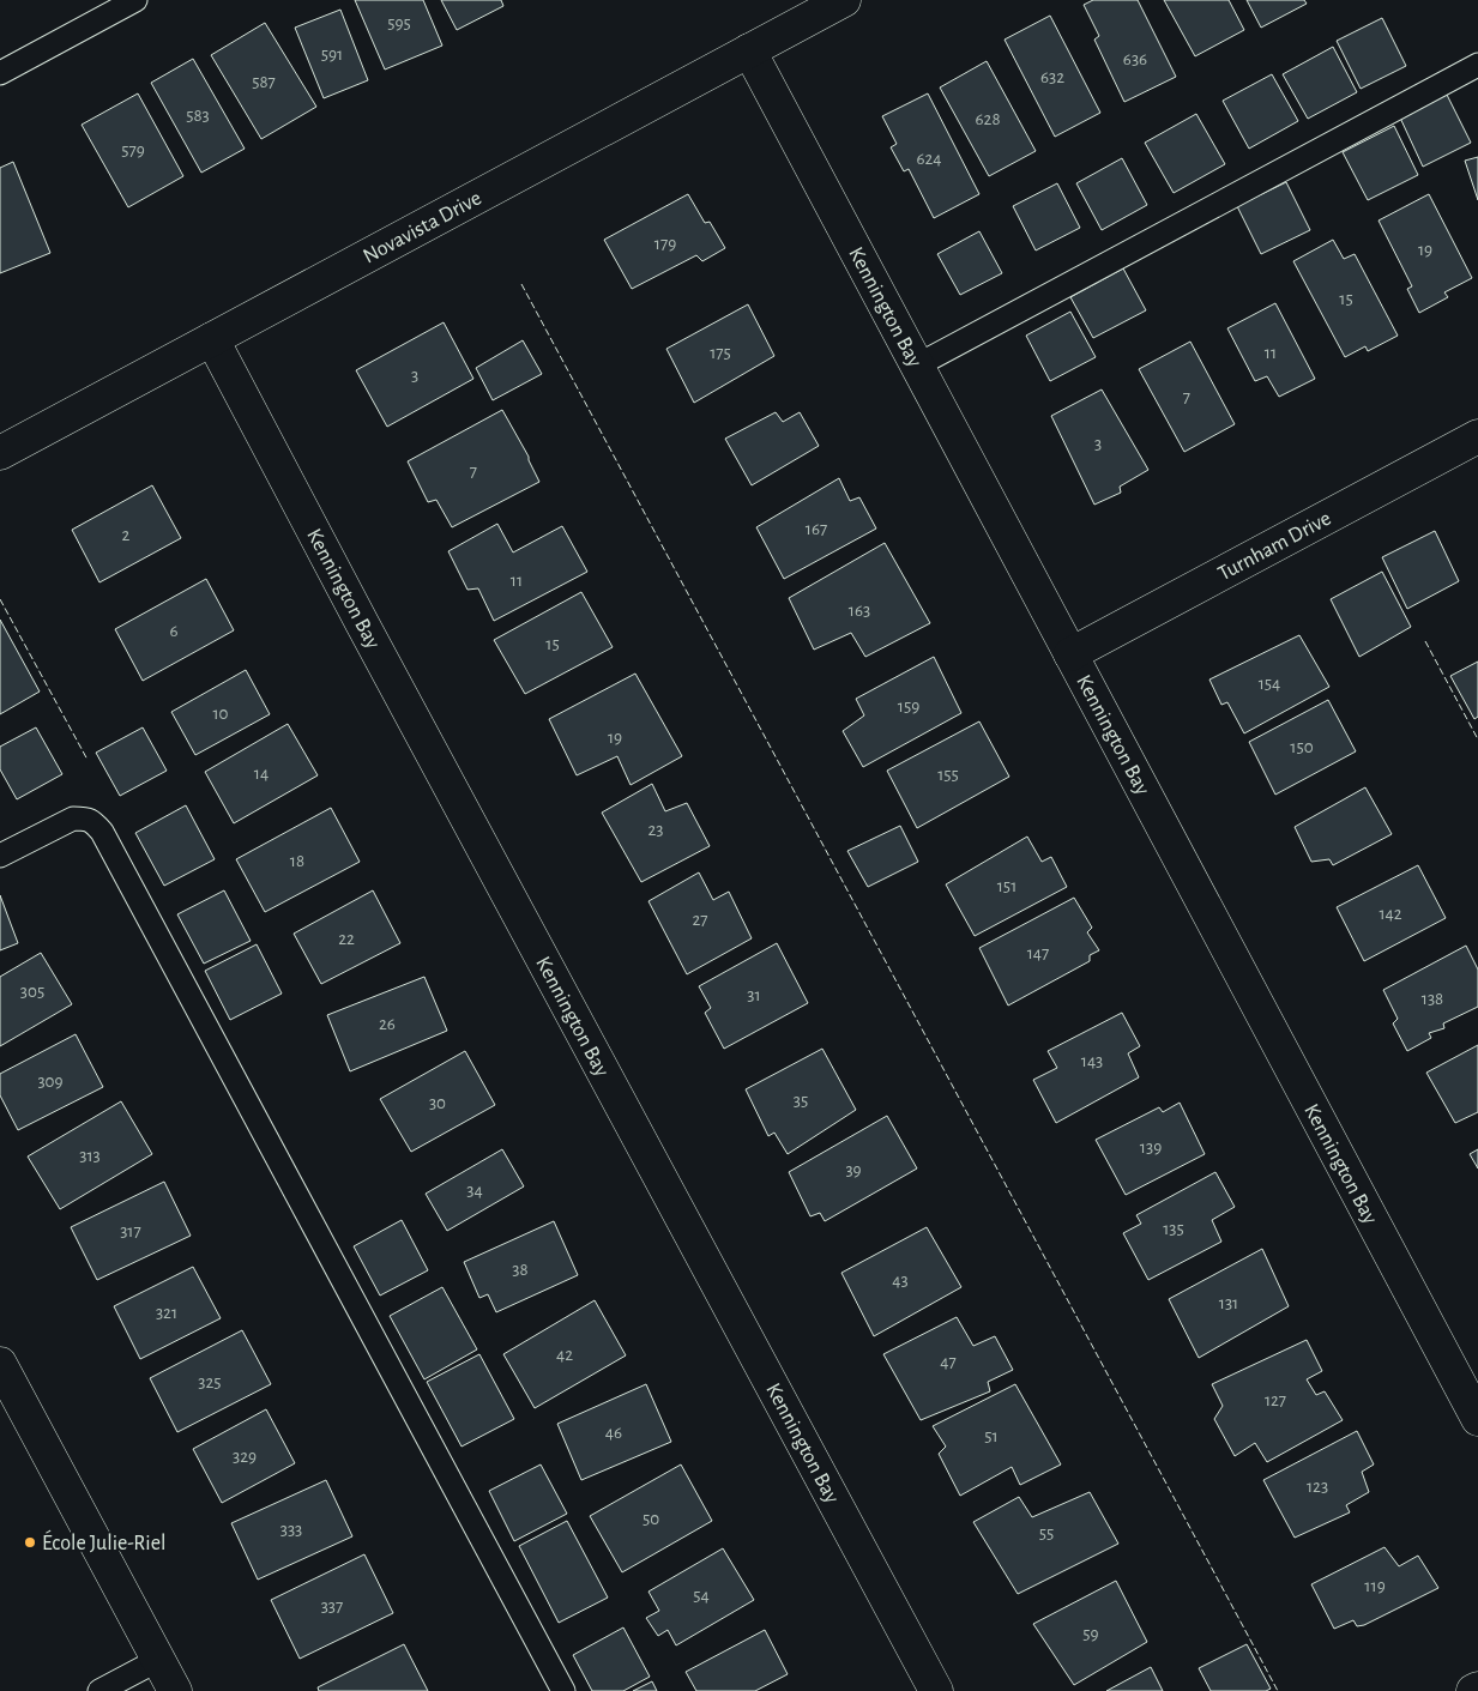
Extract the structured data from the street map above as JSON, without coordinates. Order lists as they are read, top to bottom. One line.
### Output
{"streets":{"street":["Novavista Drive","Kennington Bay","Turnham Drive"]},"crossings":[["Novavista Drive","Kennington Bay"],["Kennington Bay","Turnham Drive"]],"places":["École Julie-Riel"],"house_numbers":["595","591","636","632","587","583","628","579","624","179","19","15","175","11","3","7","3","7","167","2","11","163","6","15","154","159","10","19","150","14","155","23","18","151","142","27","22","147","305","31","138","26","143","309","35","30","139","313","39","34","135","317","38","43","131","321","42","47","325","127","46","51","329","123","50","333","55","119","54","337","59"]}
